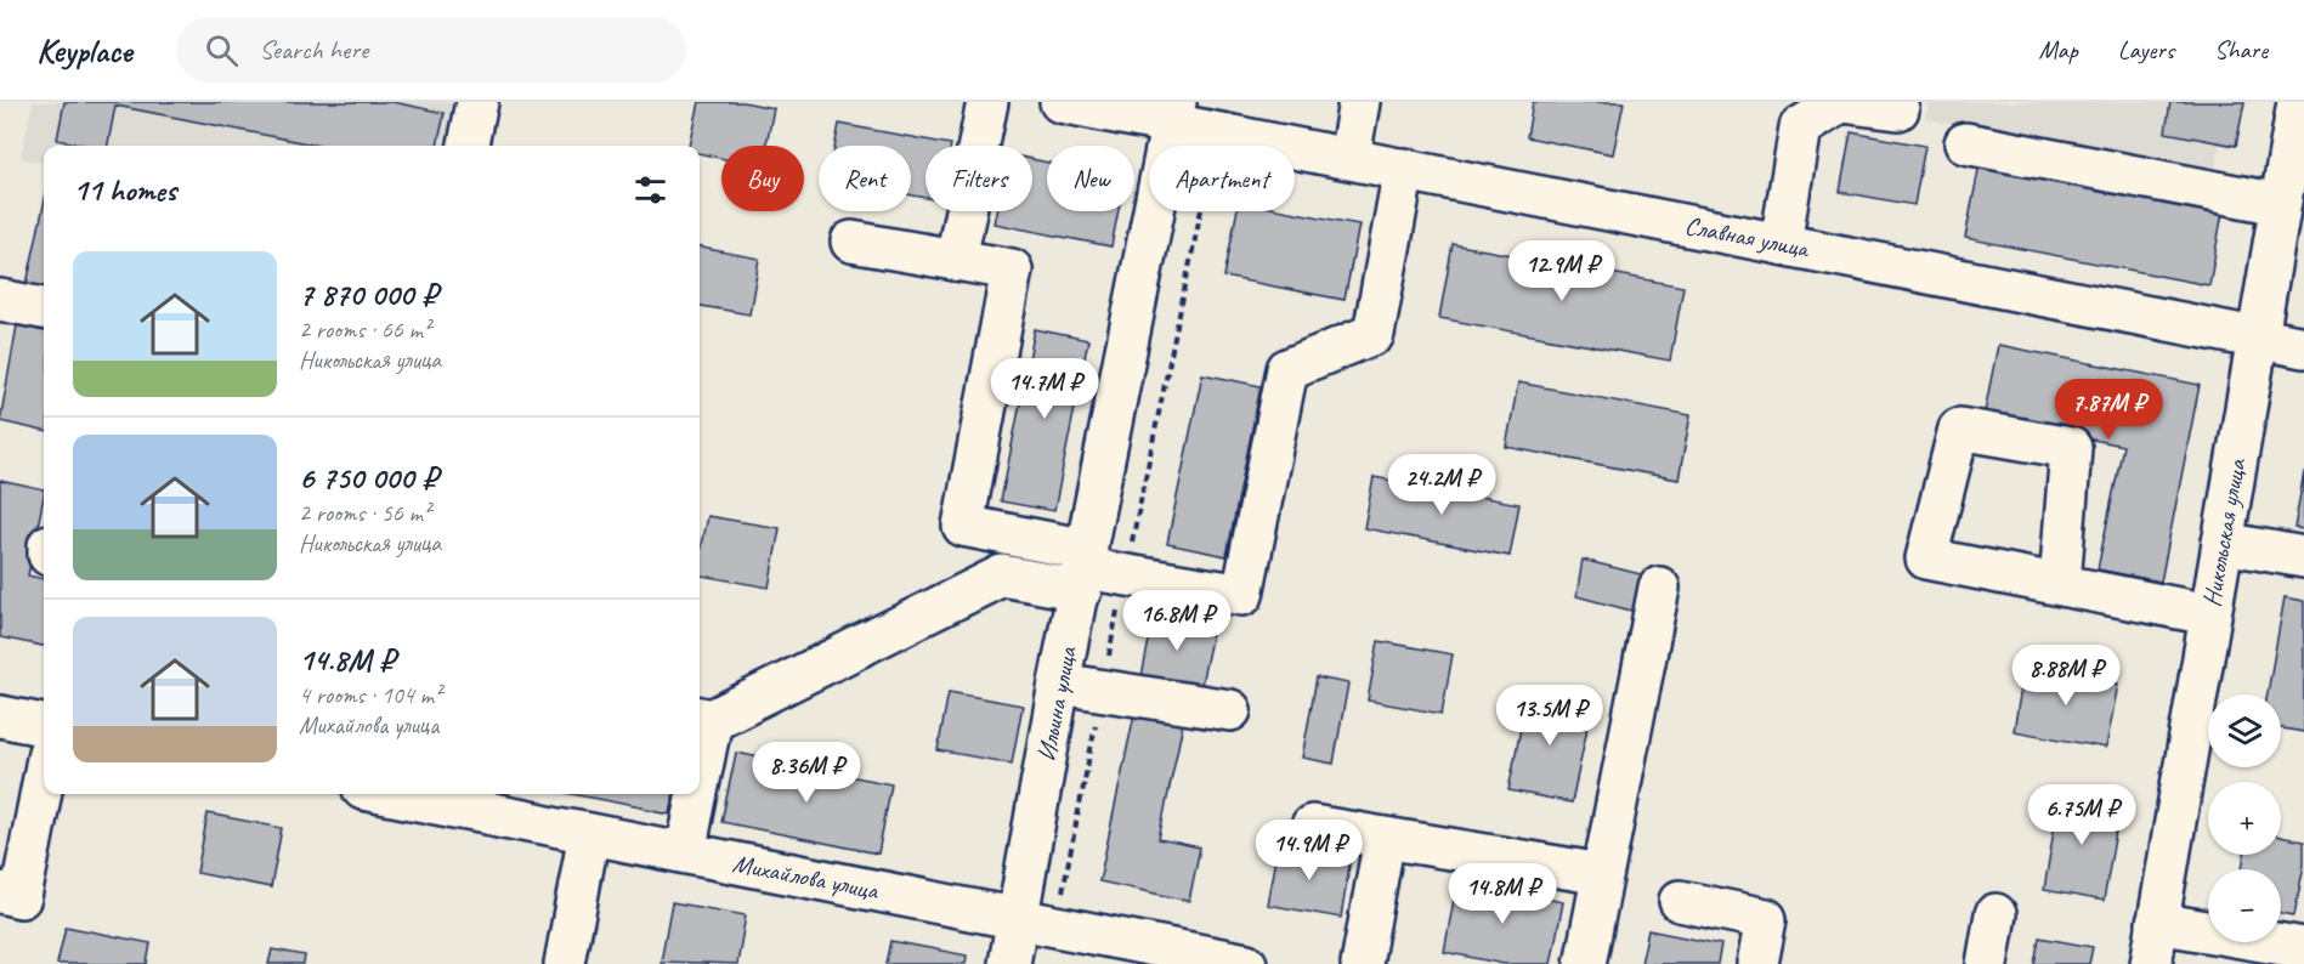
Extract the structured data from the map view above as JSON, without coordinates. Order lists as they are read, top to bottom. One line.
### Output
{"streets":{"street":["Славная улица","Никольская улица","Ильина улица","Михайлова улица"]},"crossings":[["Славная улица","Никольская улица"],["Славная улица","Ильина улица"],["Ильина улица","Михайлова улица"]],"page":{"header":"Keyplace","search":"Search here","nav":["Map","Layers","Share"],"chip":["Buy","Rent","Filters","New","Apartment"],"heading":"11 homes","list":[{"name":"7 870 000 ₽","note":"2 rooms · 66 m² · Никольская улица"},{"name":"6 750 000 ₽","note":"2 rooms · 56 m² · Никольская улица"},{"name":"14.8M ₽","note":"4 rooms · 104 m² · Михайлова улица"}],"price":["12.9M ₽","14.7M ₽","7.87M ₽","24.2M ₽","16.8M ₽","8.88M ₽","13.5M ₽","8.36M ₽","6.75M ₽","14.9M ₽","14.8M ₽"],"map_buttons":["+","−"]}}
